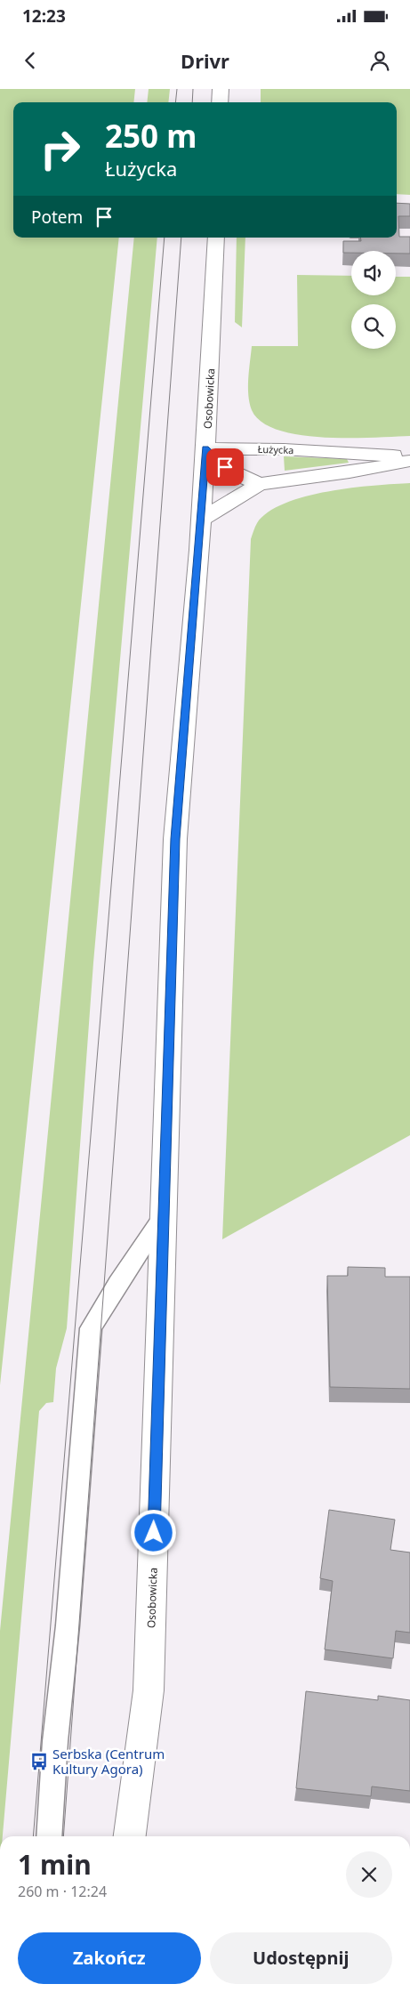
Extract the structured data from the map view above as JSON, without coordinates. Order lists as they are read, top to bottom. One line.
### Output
{"streets":{"street":["Osobowicka","Łużycka"]},"crossings":[["Osobowicka","Łużycka"]],"places":{"bus stop":["Serbska (Centrum Kultury Agora)"]},"page":{"status":"12:23","header":"Drivr","turn":["250 m","Łużycka"],"then":"Potem","heading":["1 min","260 m · 12:24"],"buttons":["Zakończ","Udostępnij"]}}
